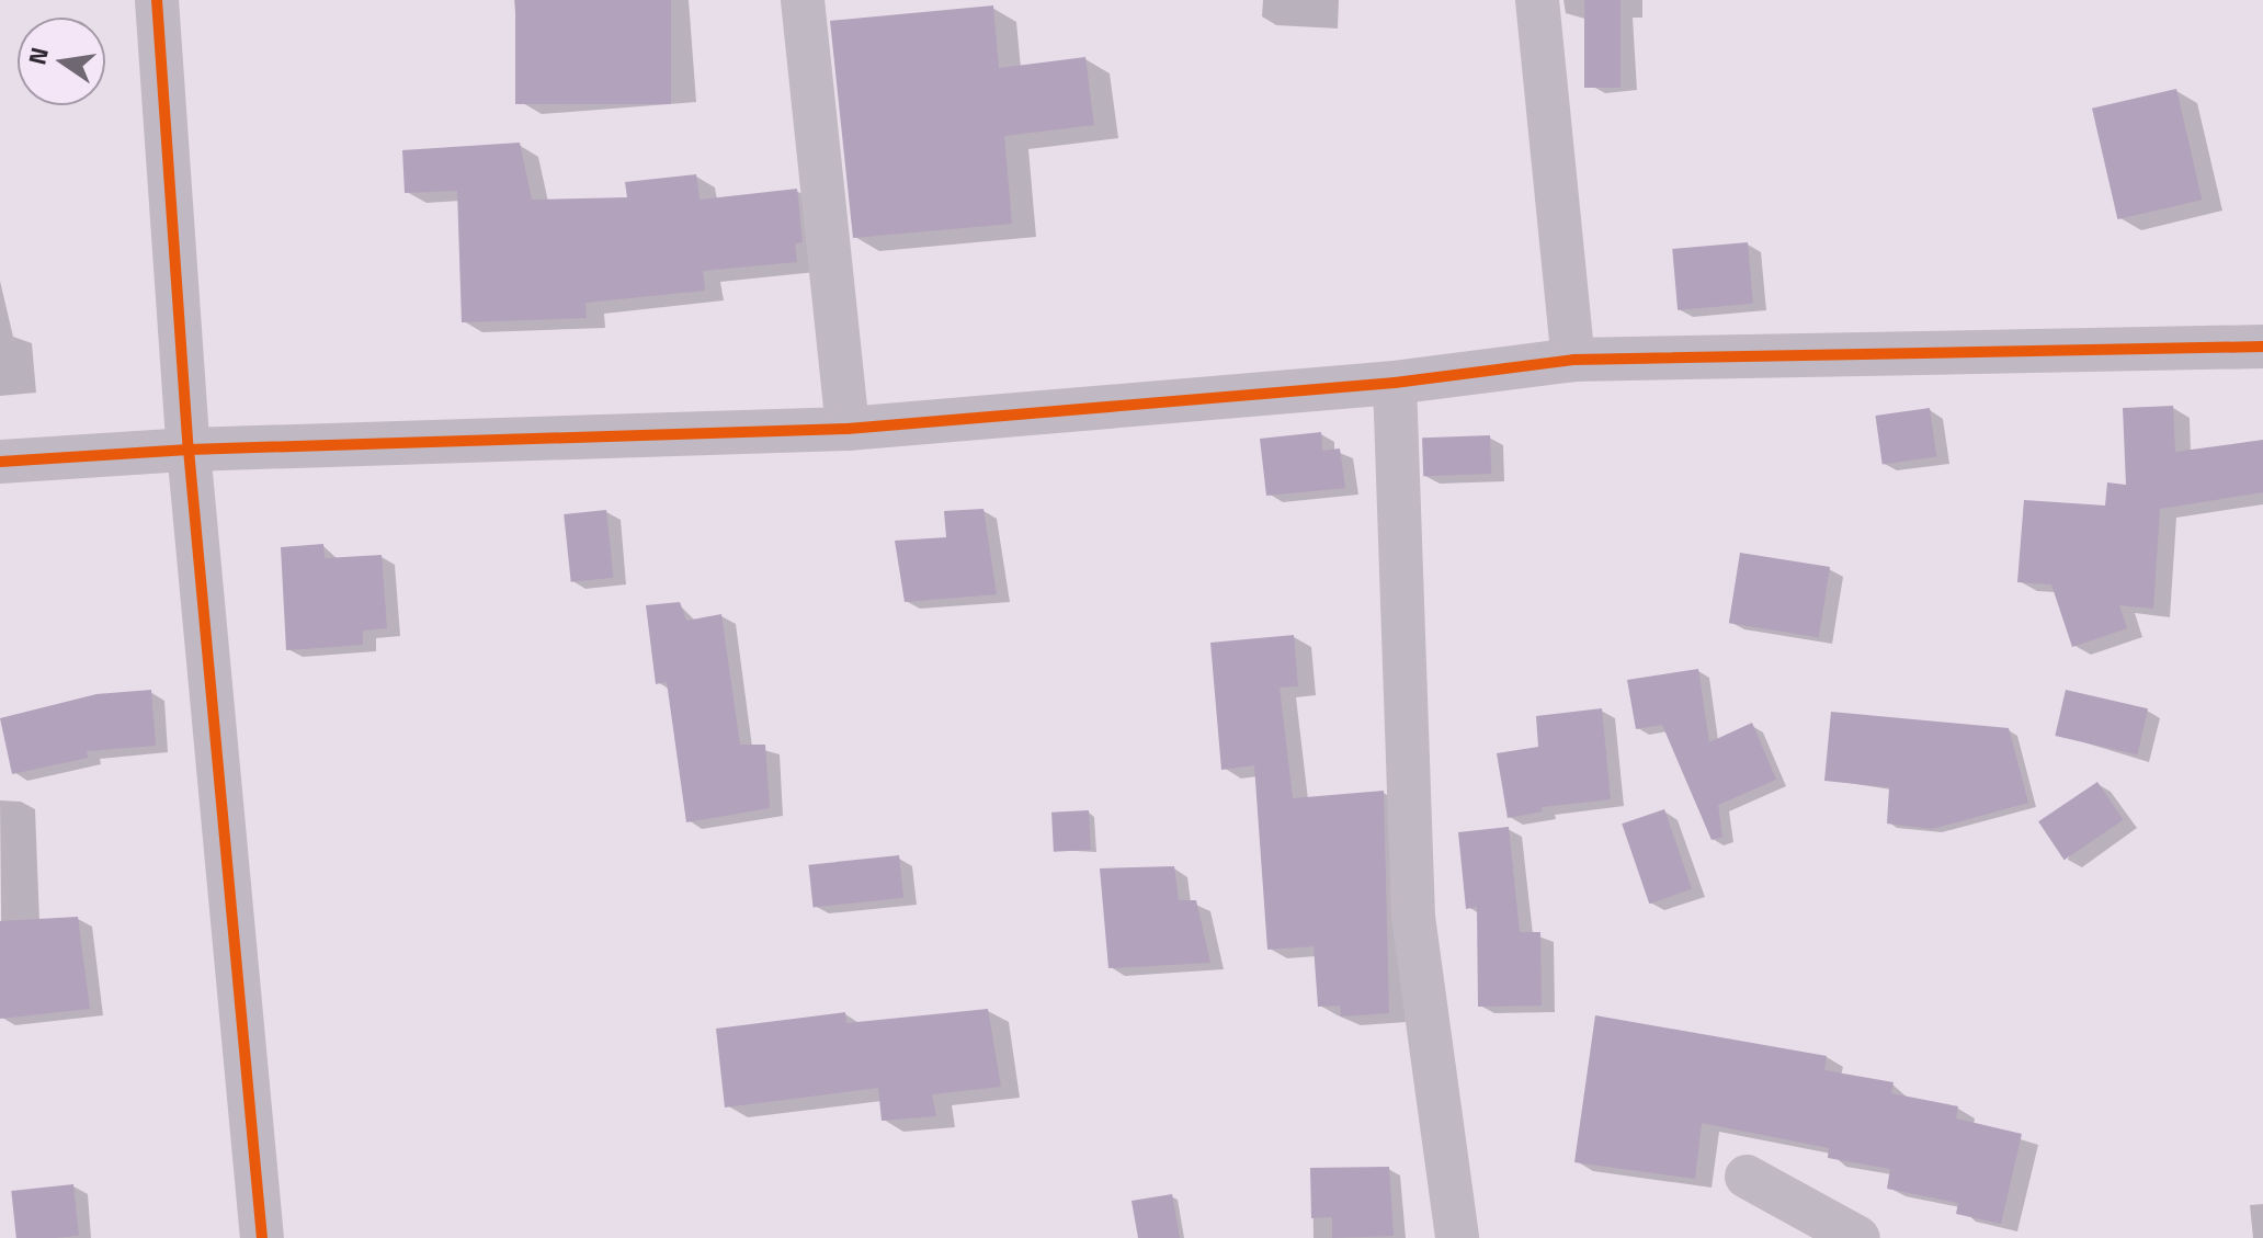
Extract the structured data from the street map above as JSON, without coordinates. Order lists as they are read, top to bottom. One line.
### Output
{"north":"left"}
